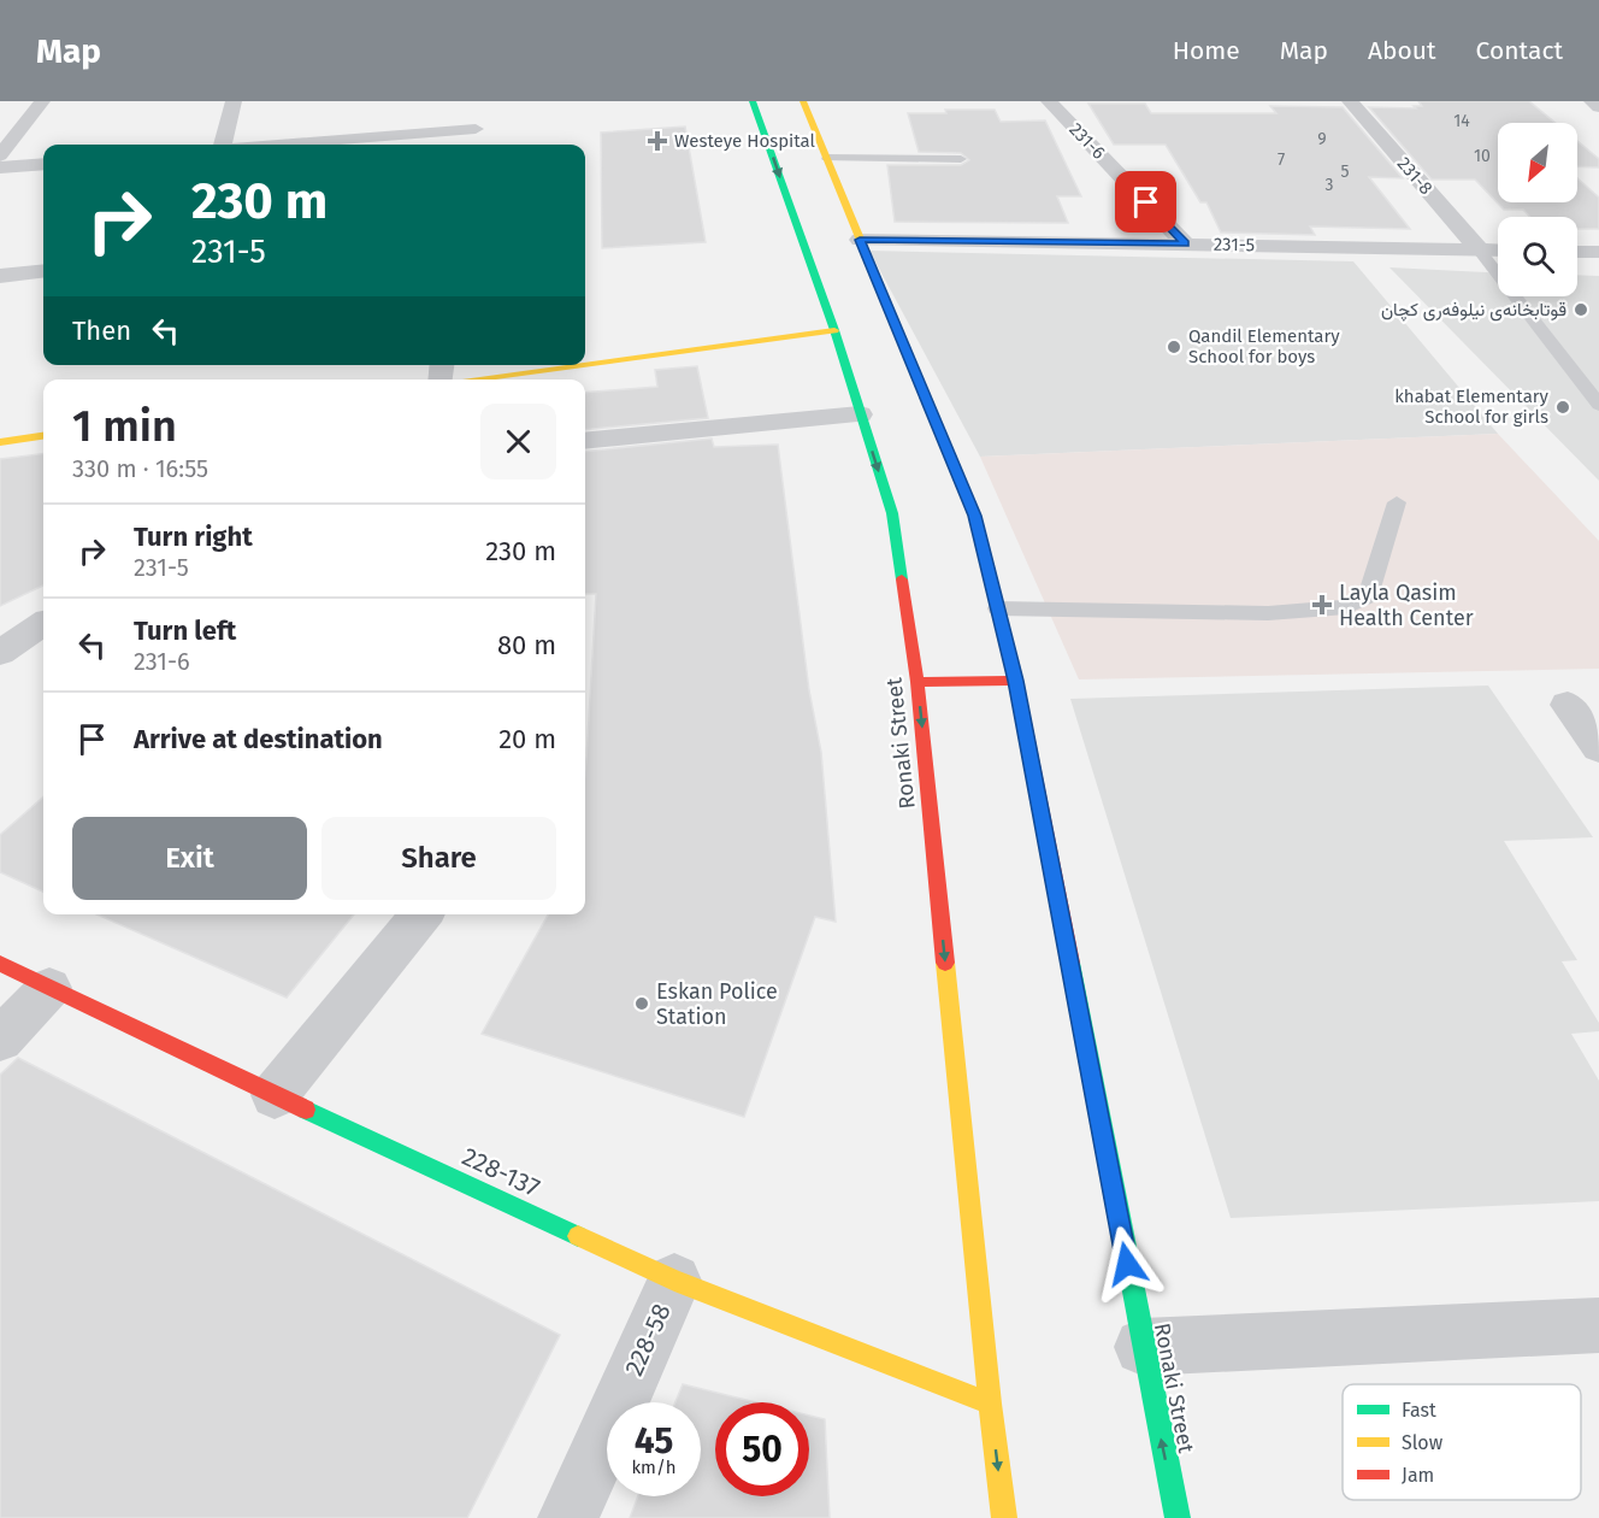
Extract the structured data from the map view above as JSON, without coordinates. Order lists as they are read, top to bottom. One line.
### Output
{"streets":{"main road":["Ronaki Street","228-137"],"street":["231-6","231-8","231-5","228-58"]},"crossings":[["231-6","231-5"],["231-8","231-5"],["231-5","Ronaki Street"],["Ronaki Street","228-137"],["228-137","228-58"]],"places":{"health":["Westeye Hospital","Layla Qasim Health Center"],"other":["قوتابخانەی نیلوفەری کچان","Qandil Elementary School for boys","khabat Elementary School for girls","Eskan Police Station"]},"house_numbers":["14","9","10","7","5","3"],"legend":["Fast","Slow","Jam"],"north":"bottom left","page":{"header":"Map","nav":["Home","Map","About","Contact"],"turn":["230 m","231-5"],"then":"Then","heading":["1 min","330 m · 16:55"],"list":[{"name":"Turn right","note":"231-5","value":"230 m"},{"name":"Turn left","note":"231-6","value":"80 m"},{"name":"Arrive at destination","value":"20 m"}],"buttons":["Exit","Share"],"speed":"45 km/h","limit":"50"}}
